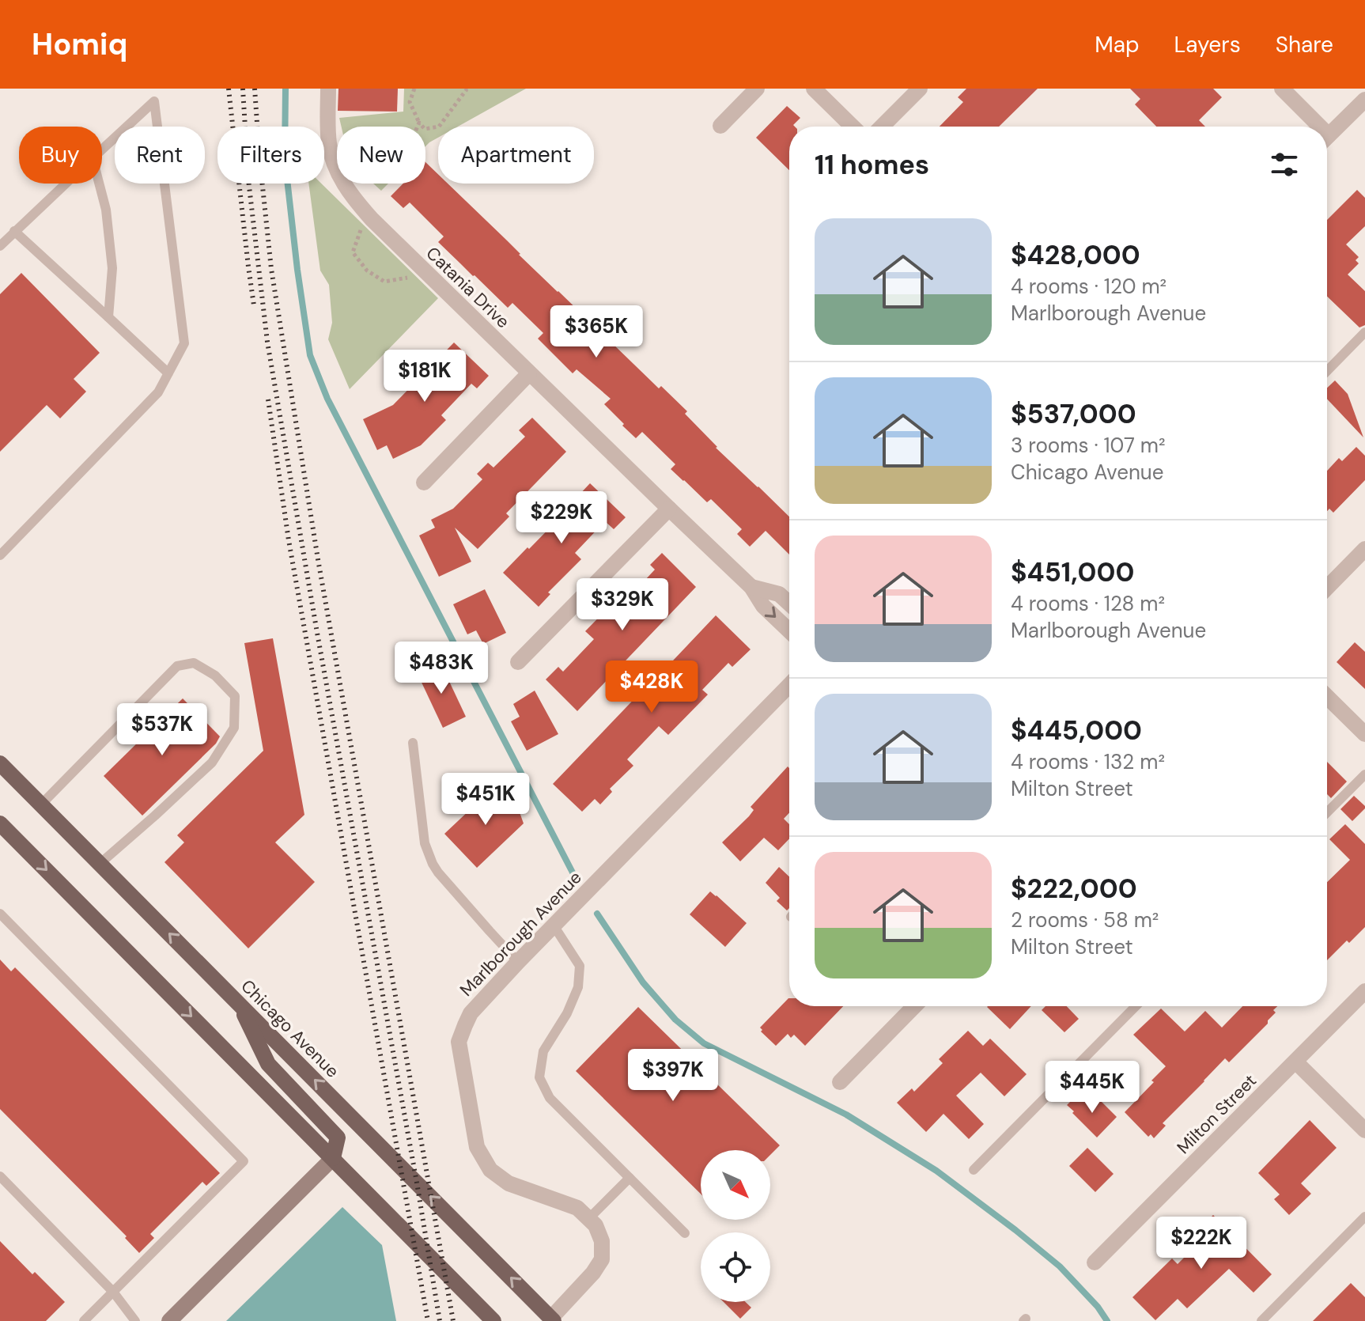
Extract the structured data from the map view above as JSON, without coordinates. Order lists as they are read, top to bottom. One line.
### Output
{"streets":{"main road":["Chicago Avenue"],"street":["Catania Drive","Marlborough Avenue","Milton Street"]},"north":"bottom right","page":{"header":"Homiq","nav":["Map","Layers","Share"],"chip":["Buy","Rent","Filters","New","Apartment"],"heading":"11 homes","list":[{"name":"$428,000","note":"4 rooms · 120 m² · Marlborough Avenue"},{"name":"$537,000","note":"3 rooms · 107 m² · Chicago Avenue"},{"name":"$451,000","note":"4 rooms · 128 m² · Marlborough Avenue"},{"name":"$445,000","note":"4 rooms · 132 m² · Milton Street"},{"name":"$222,000","note":"2 rooms · 58 m² · Milton Street"}],"price":["$365K","$181K","$229K","$329K","$483K","$428K","$537K","$451K","$397K","$445K","$222K"]}}
